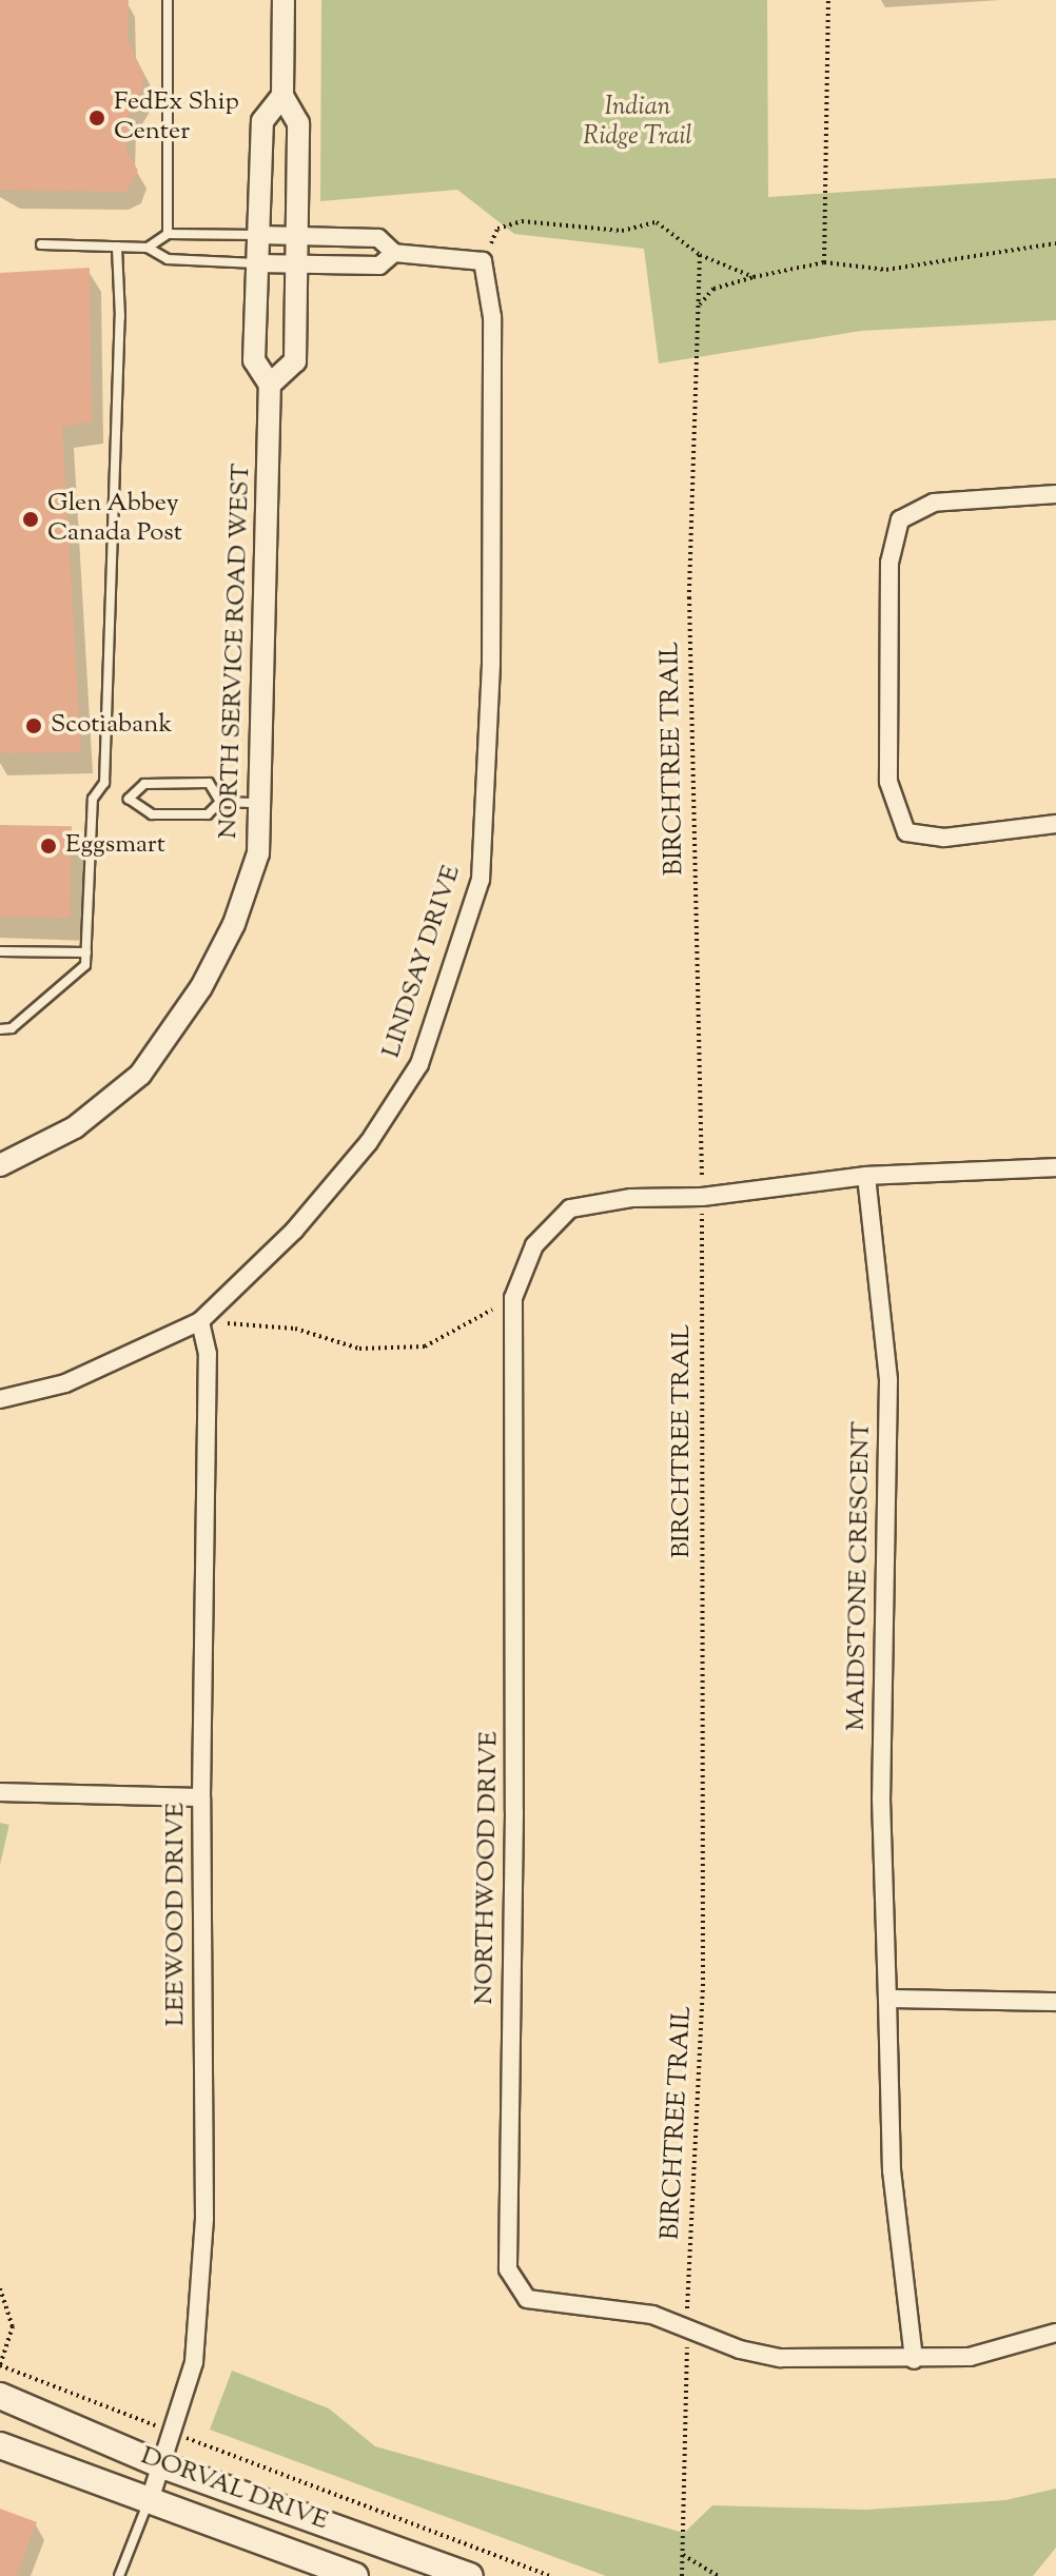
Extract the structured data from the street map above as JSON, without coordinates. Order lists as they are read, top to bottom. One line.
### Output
{"streets":{"main road":["DORVAL DRIVE"],"street":["NORTH SERVICE ROAD WEST","LINDSAY DRIVE","MAIDSTONE CRESCENT","NORTHWOOD DRIVE","LEEWOOD DRIVE"],"path":["BIRCHTREE TRAIL"]},"crossings":[["BIRCHTREE TRAIL","NORTHWOOD DRIVE"],["LINDSAY DRIVE","LEEWOOD DRIVE"],["MAIDSTONE CRESCENT","NORTHWOOD DRIVE"],["LEEWOOD DRIVE","DORVAL DRIVE"]],"parks":["Indian Ridge Trail"],"places":["FedEx Ship Center","Glen Abbey Canada Post","Scotiabank","Eggsmart"]}
